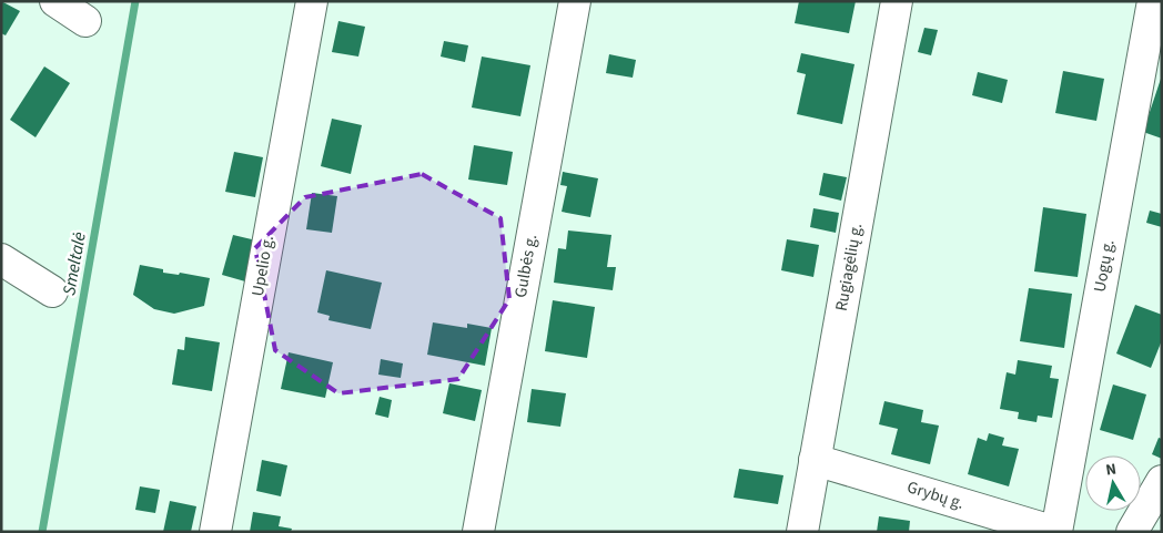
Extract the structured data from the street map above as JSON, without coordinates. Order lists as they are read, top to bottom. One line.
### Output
{"streets":{"street":["Upelio g.","Gulbės g.","Uogų g.","Rugiagėlių g.","Grybų g."]},"crossings":[["Uogų g.","Grybų g."],["Rugiagėlių g.","Grybų g."]],"water":["Smeltalė"],"north":"top"}
